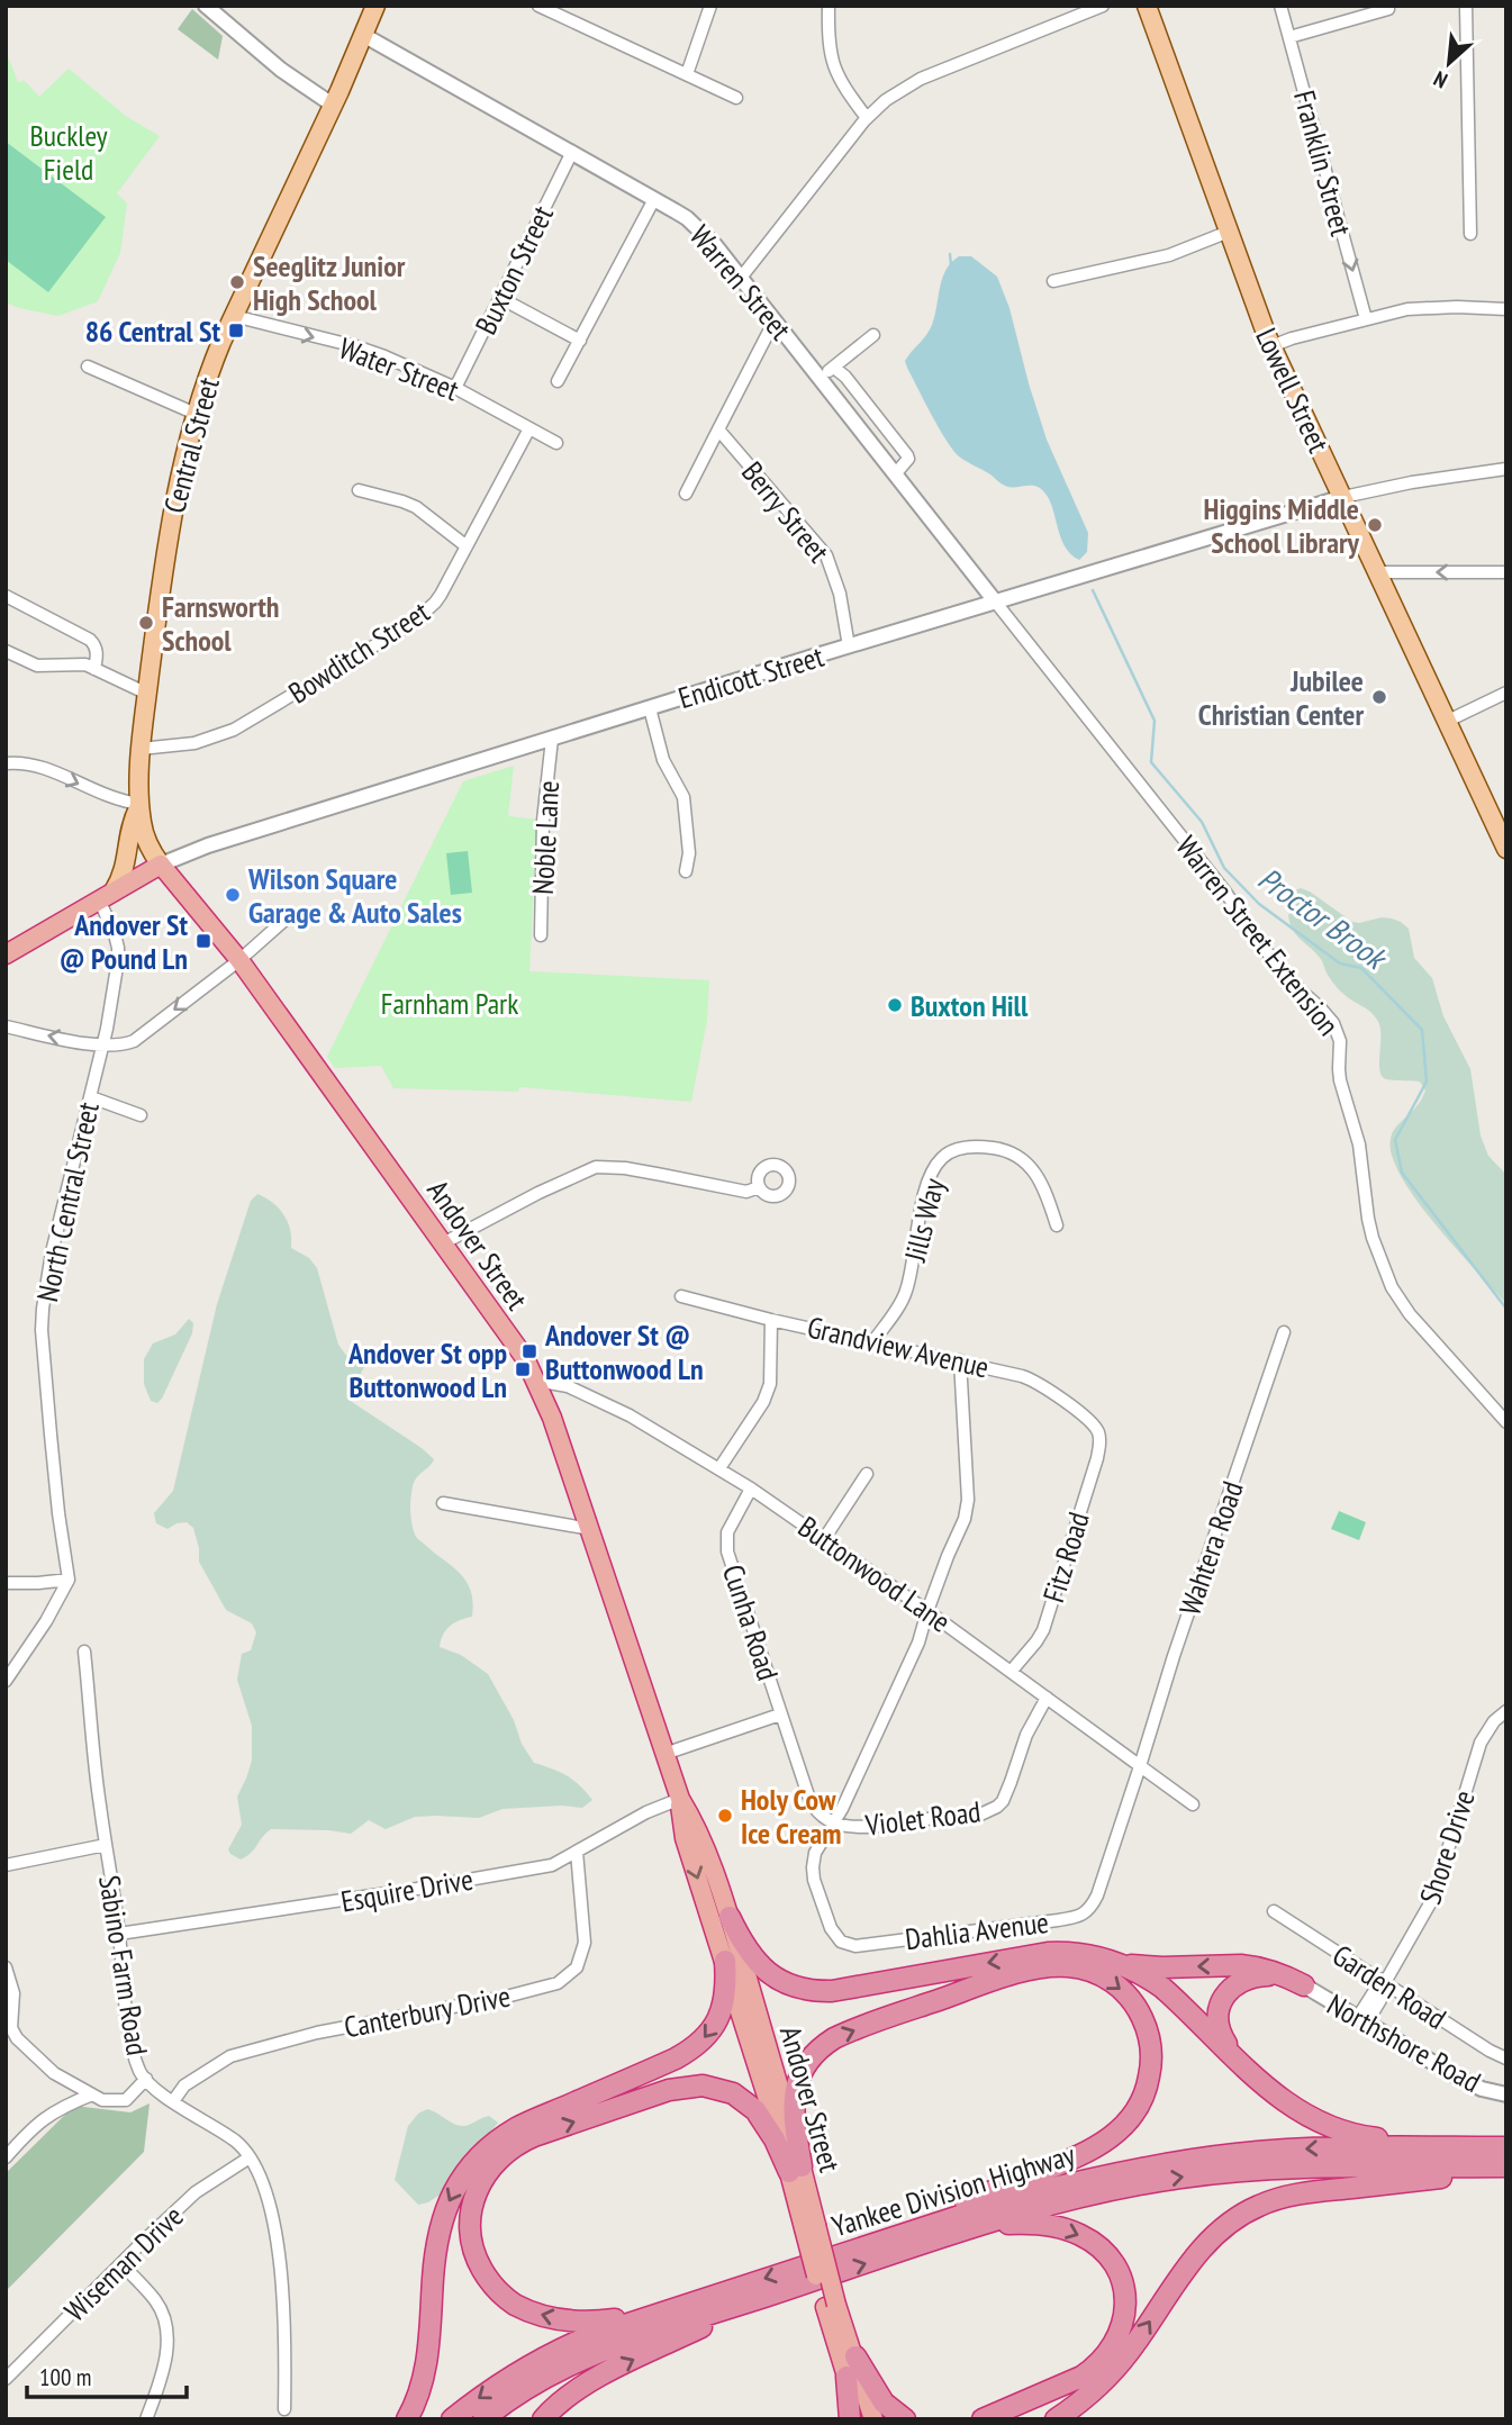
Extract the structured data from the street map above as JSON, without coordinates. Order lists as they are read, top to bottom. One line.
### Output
{"streets":{"highway":["Andover Street","Yankee Division Highway"],"main road":["Lowell Street","Central Street"],"street":["Franklin Street","Buxton Street","Warren Street","Water Street","Berry Street","Bowditch Street","Endicott Street","Noble Lane","Warren Street Extension","North Central Street","Jills Way","Grandview Avenue","Wahtera Road","Fitz Road","Buttonwood Lane","Cunha Road","Violet Road","Shore Drive","Esquire Drive","Dahlia Avenue","Sabino Farm Road","Garden Road","Canterbury Drive","Northshore Road","Wiseman Drive"]},"crossings":[["Buxton Street","Warren Street"],["Buxton Street","Water Street"],["Warren Street","Central Street"],["Warren Street","Berry Street"],["Warren Street","Endicott Street"],["Warren Street","Warren Street Extension"],["Water Street","Central Street"],["Water Street","Bowditch Street"],["Lowell Street","Endicott Street"],["Central Street","Bowditch Street"],["Central Street","Endicott Street"],["Central Street","Andover Street"],["Berry Street","Endicott Street"],["Endicott Street","Noble Lane"],["Endicott Street","Warren Street Extension"],["Endicott Street","Andover Street"],["Jills Way","Grandview Avenue"],["Andover Street","Buttonwood Lane"],["Andover Street","Esquire Drive"],["Grandview Avenue","Fitz Road"],["Wahtera Road","Buttonwood Lane"],["Wahtera Road","Dahlia Avenue"],["Fitz Road","Buttonwood Lane"],["Buttonwood Lane","Cunha Road"],["Buttonwood Lane","Violet Road"],["Buttonwood Lane","Dahlia Avenue"],["Cunha Road","Violet Road"],["Violet Road","Dahlia Avenue"],["Shore Drive","Garden Road"],["Shore Drive","Northshore Road"],["Esquire Drive","Sabino Farm Road"],["Esquire Drive","Canterbury Drive"],["Sabino Farm Road","Canterbury Drive"],["Sabino Farm Road","Wiseman Drive"]],"one_way":["Franklin Street","Water Street"],"water":["Proctor Brook"],"parks":["Buckley Field","Farnham Park"],"places":{"other":["Seeglitz Junior High School","Higgins Middle School Library","Farnsworth School","Jubilee Christian Center","Wilson Square Garage & Auto Sales","Buxton Hill","Holy Cow Ice Cream"],"transit":["86 Central St","Andover St @ Pound Ln","Andover St @ Buttonwood Ln","Andover St opp Buttonwood Ln"]},"scale_bar":"100 m","north":"bottom left"}
